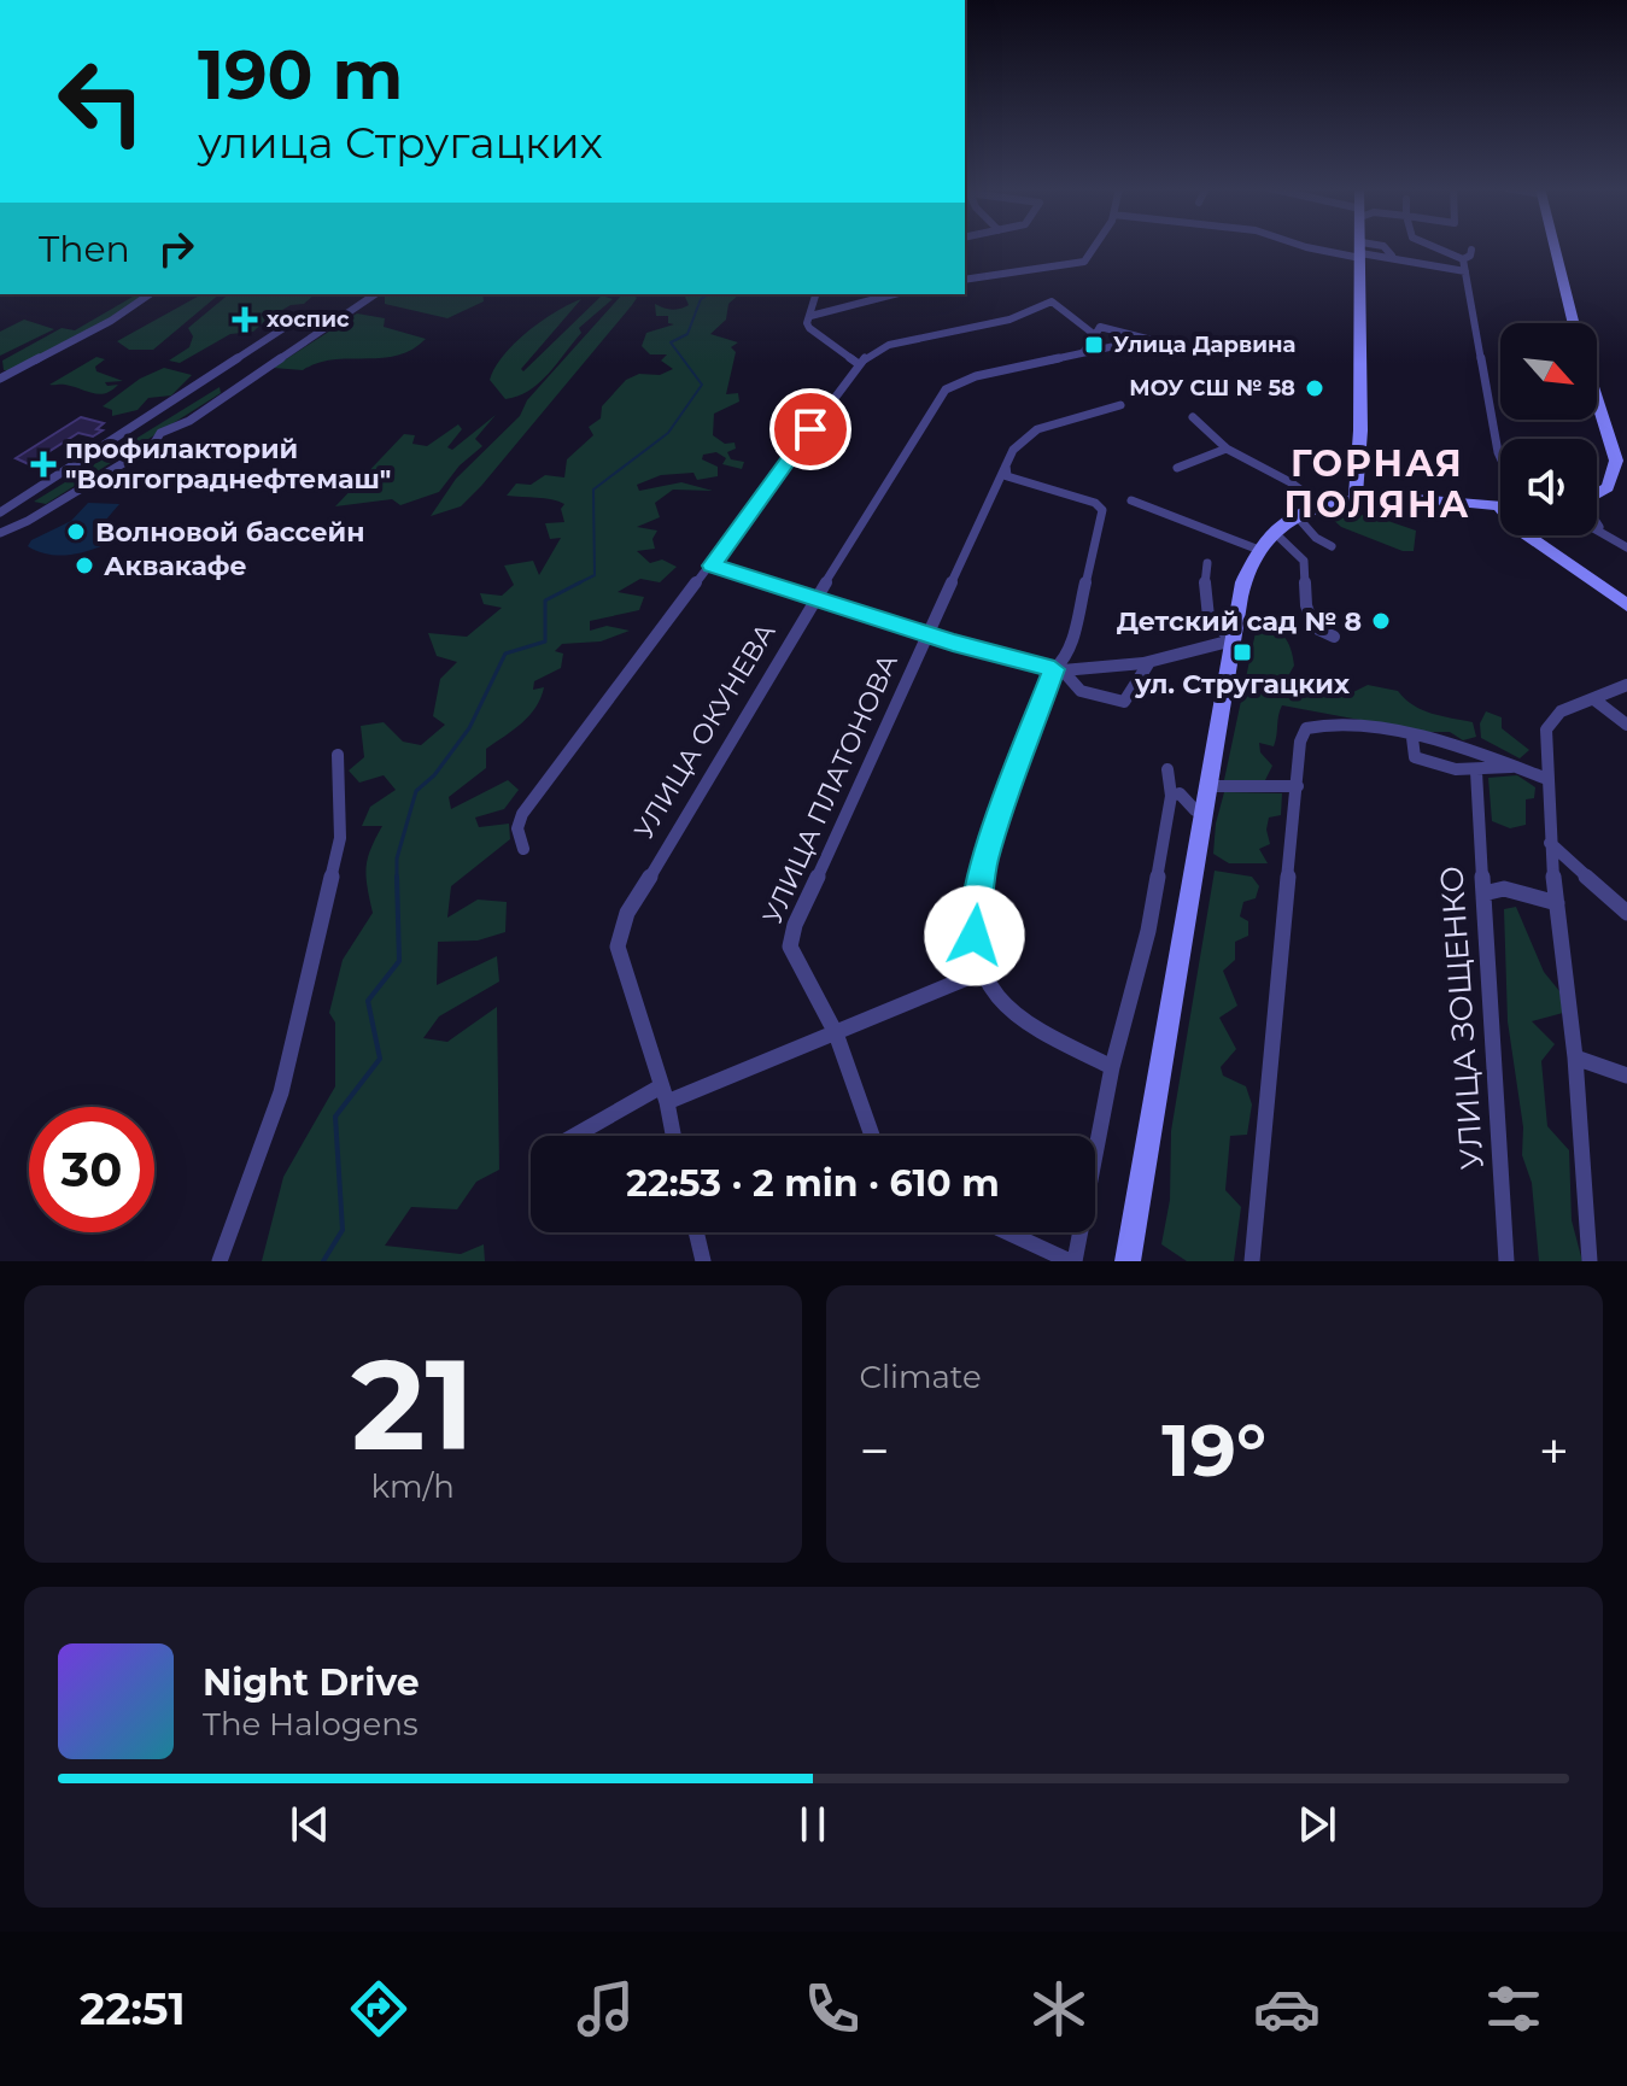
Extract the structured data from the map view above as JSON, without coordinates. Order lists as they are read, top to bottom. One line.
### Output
{"streets":{"street":["УЛИЦА ОКУНЕВА","УЛИЦА ПЛАТОНОВА","УЛИЦА ЗОЩЕНКО"]},"districts":["ГОРНАЯ ПОЛЯНА"],"places":{"health":["хоспис","профилакторий \"Волгограднефтемаш\""],"transit":["Улица Дарвина","ул. Стругацких"],"other":["МОУ СШ № 58","Волновой бассейн","Аквакафе","Детский сад № 8"]},"north":"bottom right","page":{"turn":["190 m","улица Стругацких"],"then":"Then","limit":"30","trip":"22:53 · 2 min · 610 m","tile":[["21","km/h"],"Climate"],"heat":["−","19°","+"],"song":["Night Drive","The Halogens"],"tabs":"22:51"}}
